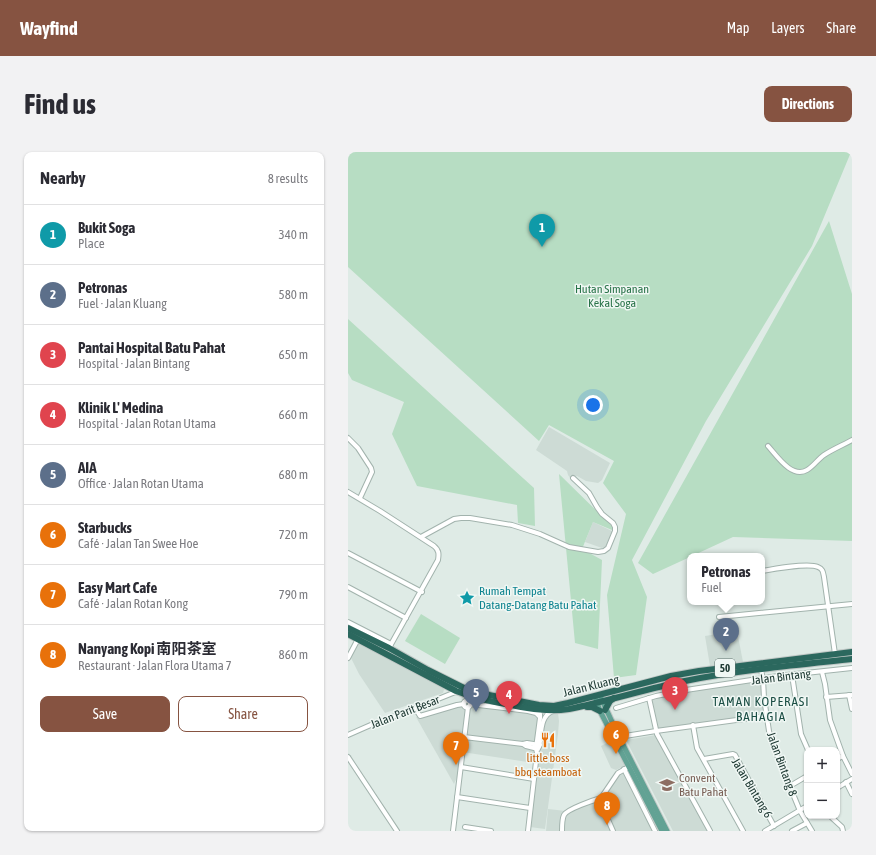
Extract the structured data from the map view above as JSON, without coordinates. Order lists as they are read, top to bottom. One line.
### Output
{"streets":{"highway":["50","Jalan Kluang"],"street":["Jalan Bintang","Jalan Parit Besar","Jalan Bintang 8","Jalan Bintang 6"]},"crossings":[["Jalan Bintang","Jalan Bintang 8"],["Jalan Kluang","Jalan Parit Besar"],["Jalan Kluang","Jalan Bintang 8"]],"districts":["TAMAN KOPERASI BAHAGIA"],"parks":["Hutan Simpanan Kekal Soga"],"places":{"place":["Rumah Tempat Datang-Datang Batu Pahat"],"restaurant":["little boss bbq steamboat"],"school or university":["Convent Batu Pahat"]},"page":{"header":"Wayfind","nav":["Map","Layers","Share"],"buttons":["Directions",["Save","Share"]],"title":"Find us","heading":["Nearby","8 results"],"list":[{"mark":"1","name":"Bukit Soga","note":"Place","value":"340 m"},{"mark":"2","name":"Petronas","note":"Fuel · Jalan Kluang","value":"580 m"},{"mark":"3","name":"Pantai Hospital Batu Pahat","note":"Hospital · Jalan Bintang","value":"650 m"},{"mark":"4","name":"Klinik L' Medina","note":"Hospital · Jalan Rotan Utama","value":"660 m"},{"mark":"5","name":"AIA","note":"Office · Jalan Rotan Utama","value":"680 m"},{"mark":"6","name":"Starbucks","note":"Café · Jalan Tan Swee Hoe","value":"720 m"},{"mark":"7","name":"Easy Mart Cafe","note":"Café · Jalan Rotan Kong","value":"790 m"},{"mark":"8","name":"Nanyang Kopi 南阳茶室","note":"Restaurant · Jalan Flora Utama 7","value":"860 m"}],"pins":["1","2","3","5","4","6","7","8"],"popup":["Petronas","Fuel"],"map_buttons":["+","−"]}}
